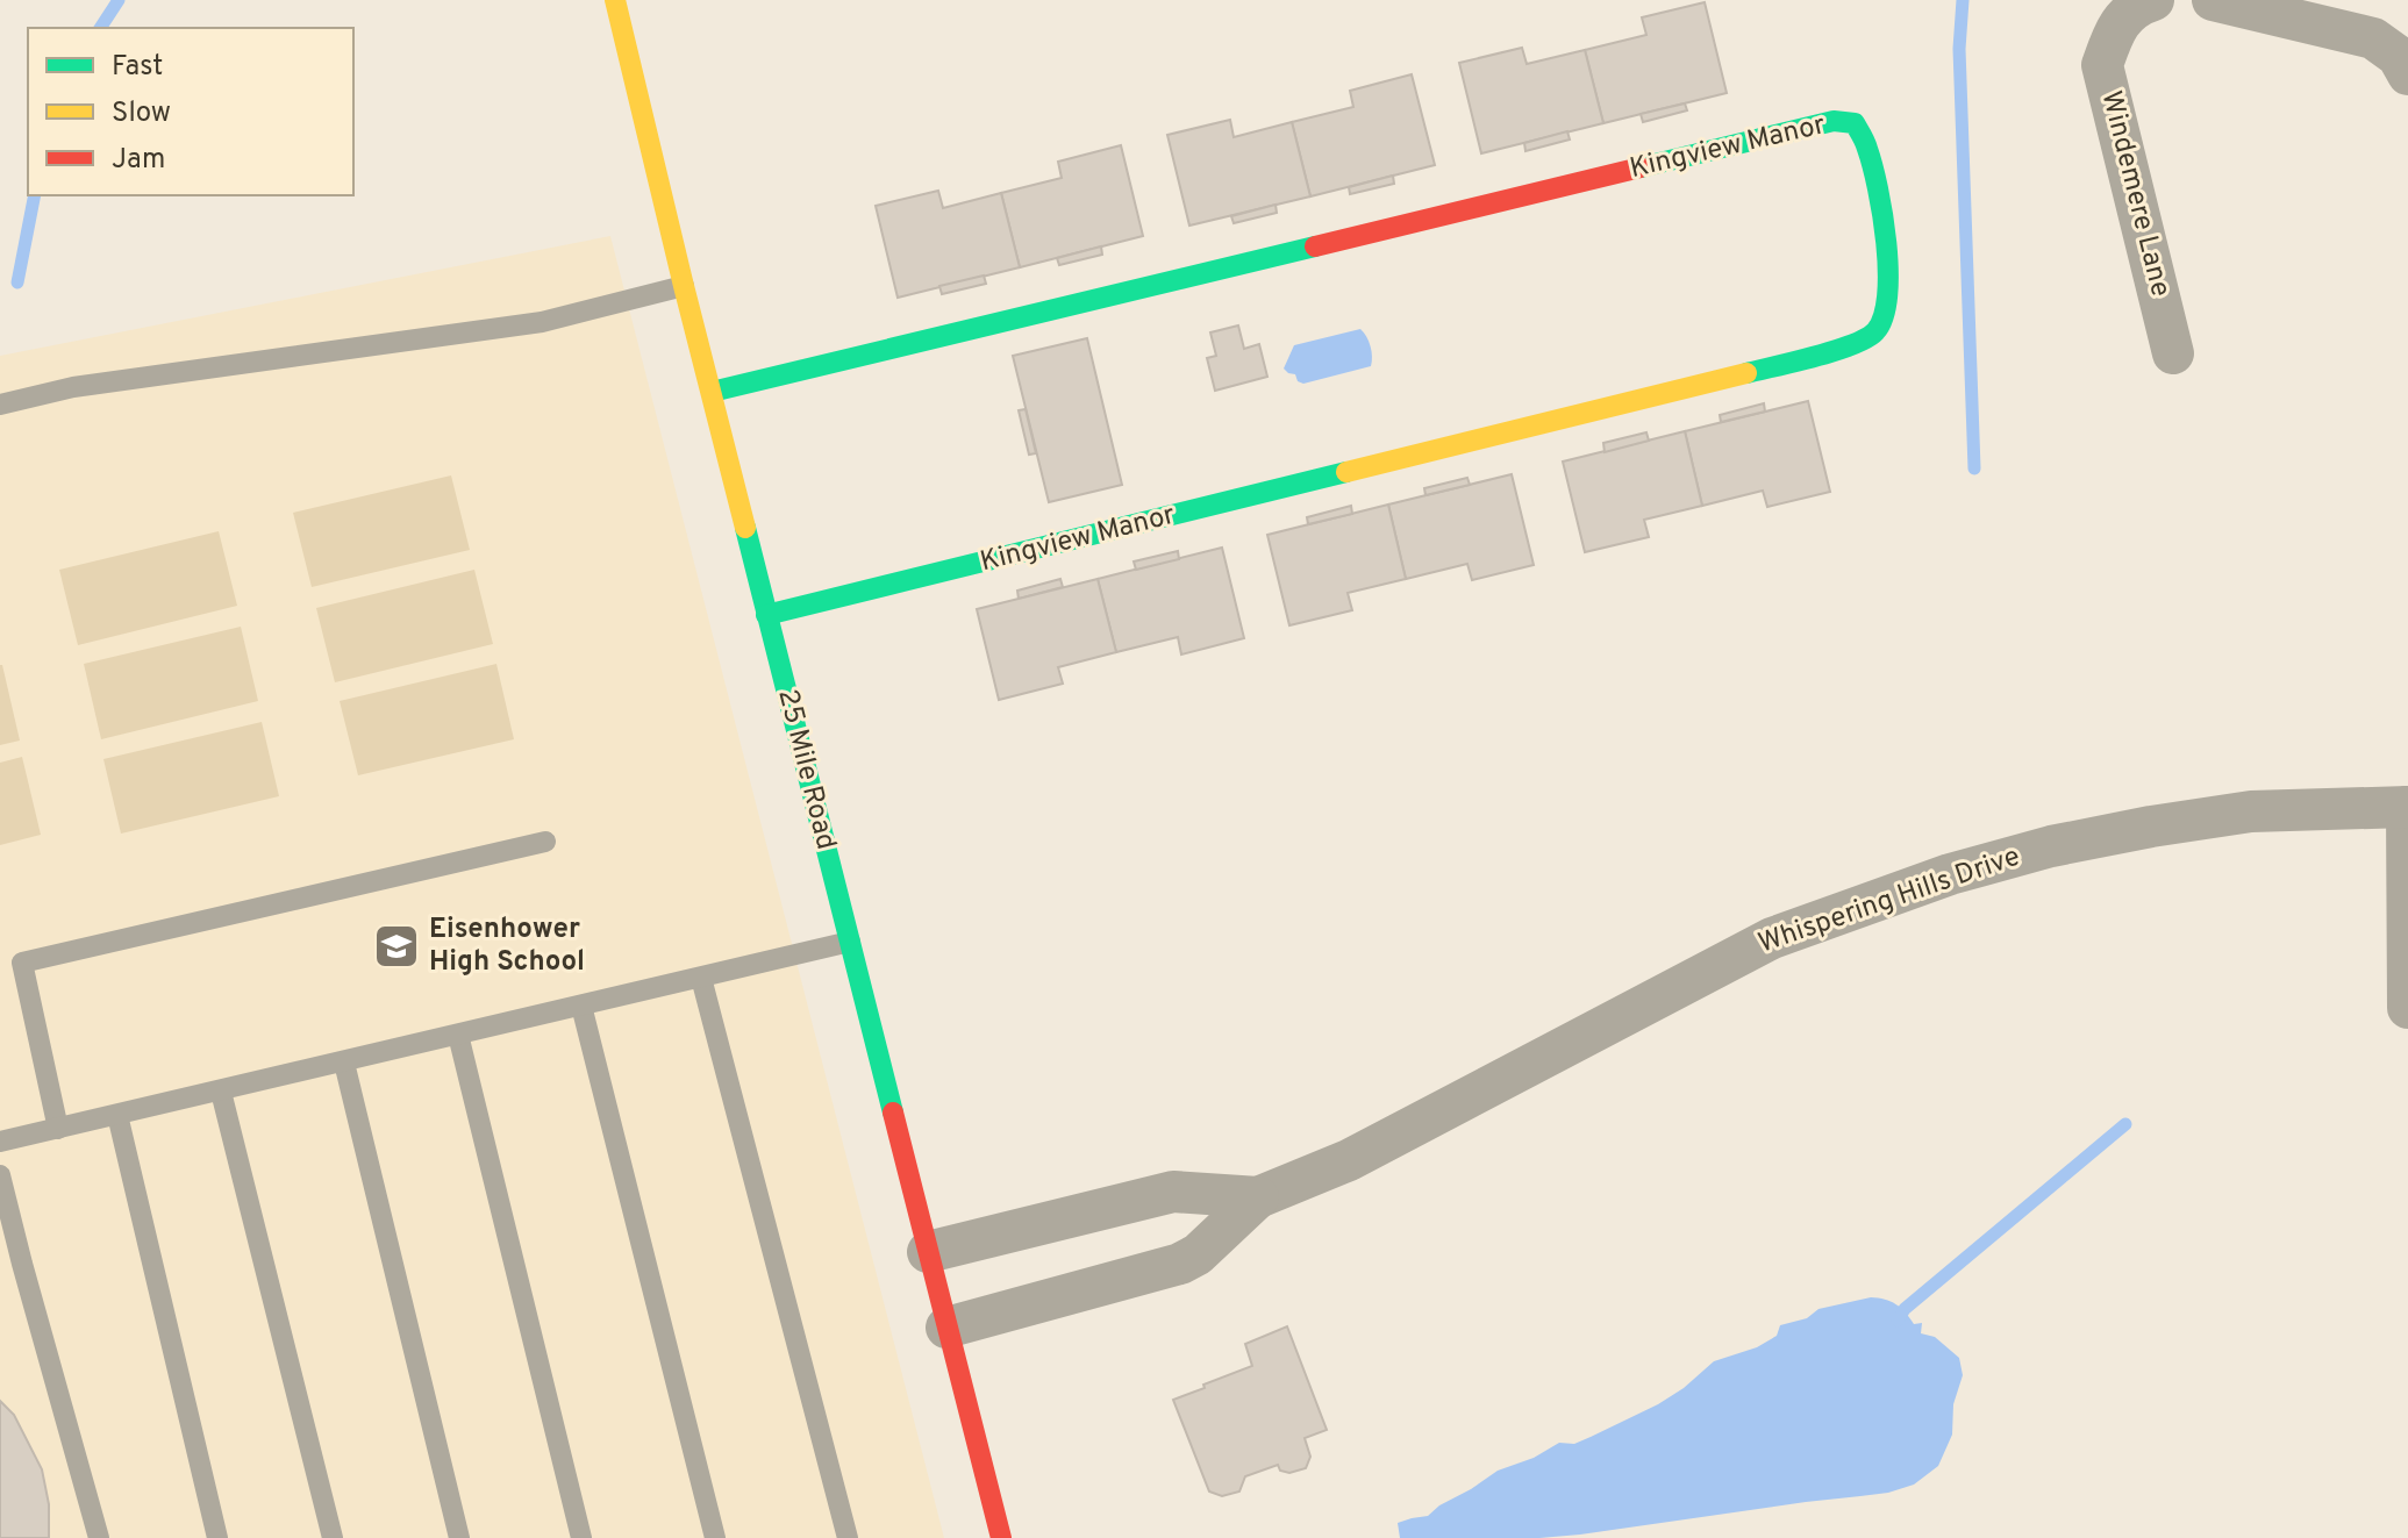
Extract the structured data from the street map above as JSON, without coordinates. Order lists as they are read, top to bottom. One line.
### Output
{"streets":{"street":["Kingview Manor","Windemere Lane","25 Mile Road","Whispering Hills Drive"]},"crossings":[["Kingview Manor","25 Mile Road"],["25 Mile Road","Whispering Hills Drive"]],"places":{"school or university":["Eisenhower High School"]},"legend":["Fast","Slow","Jam"]}
